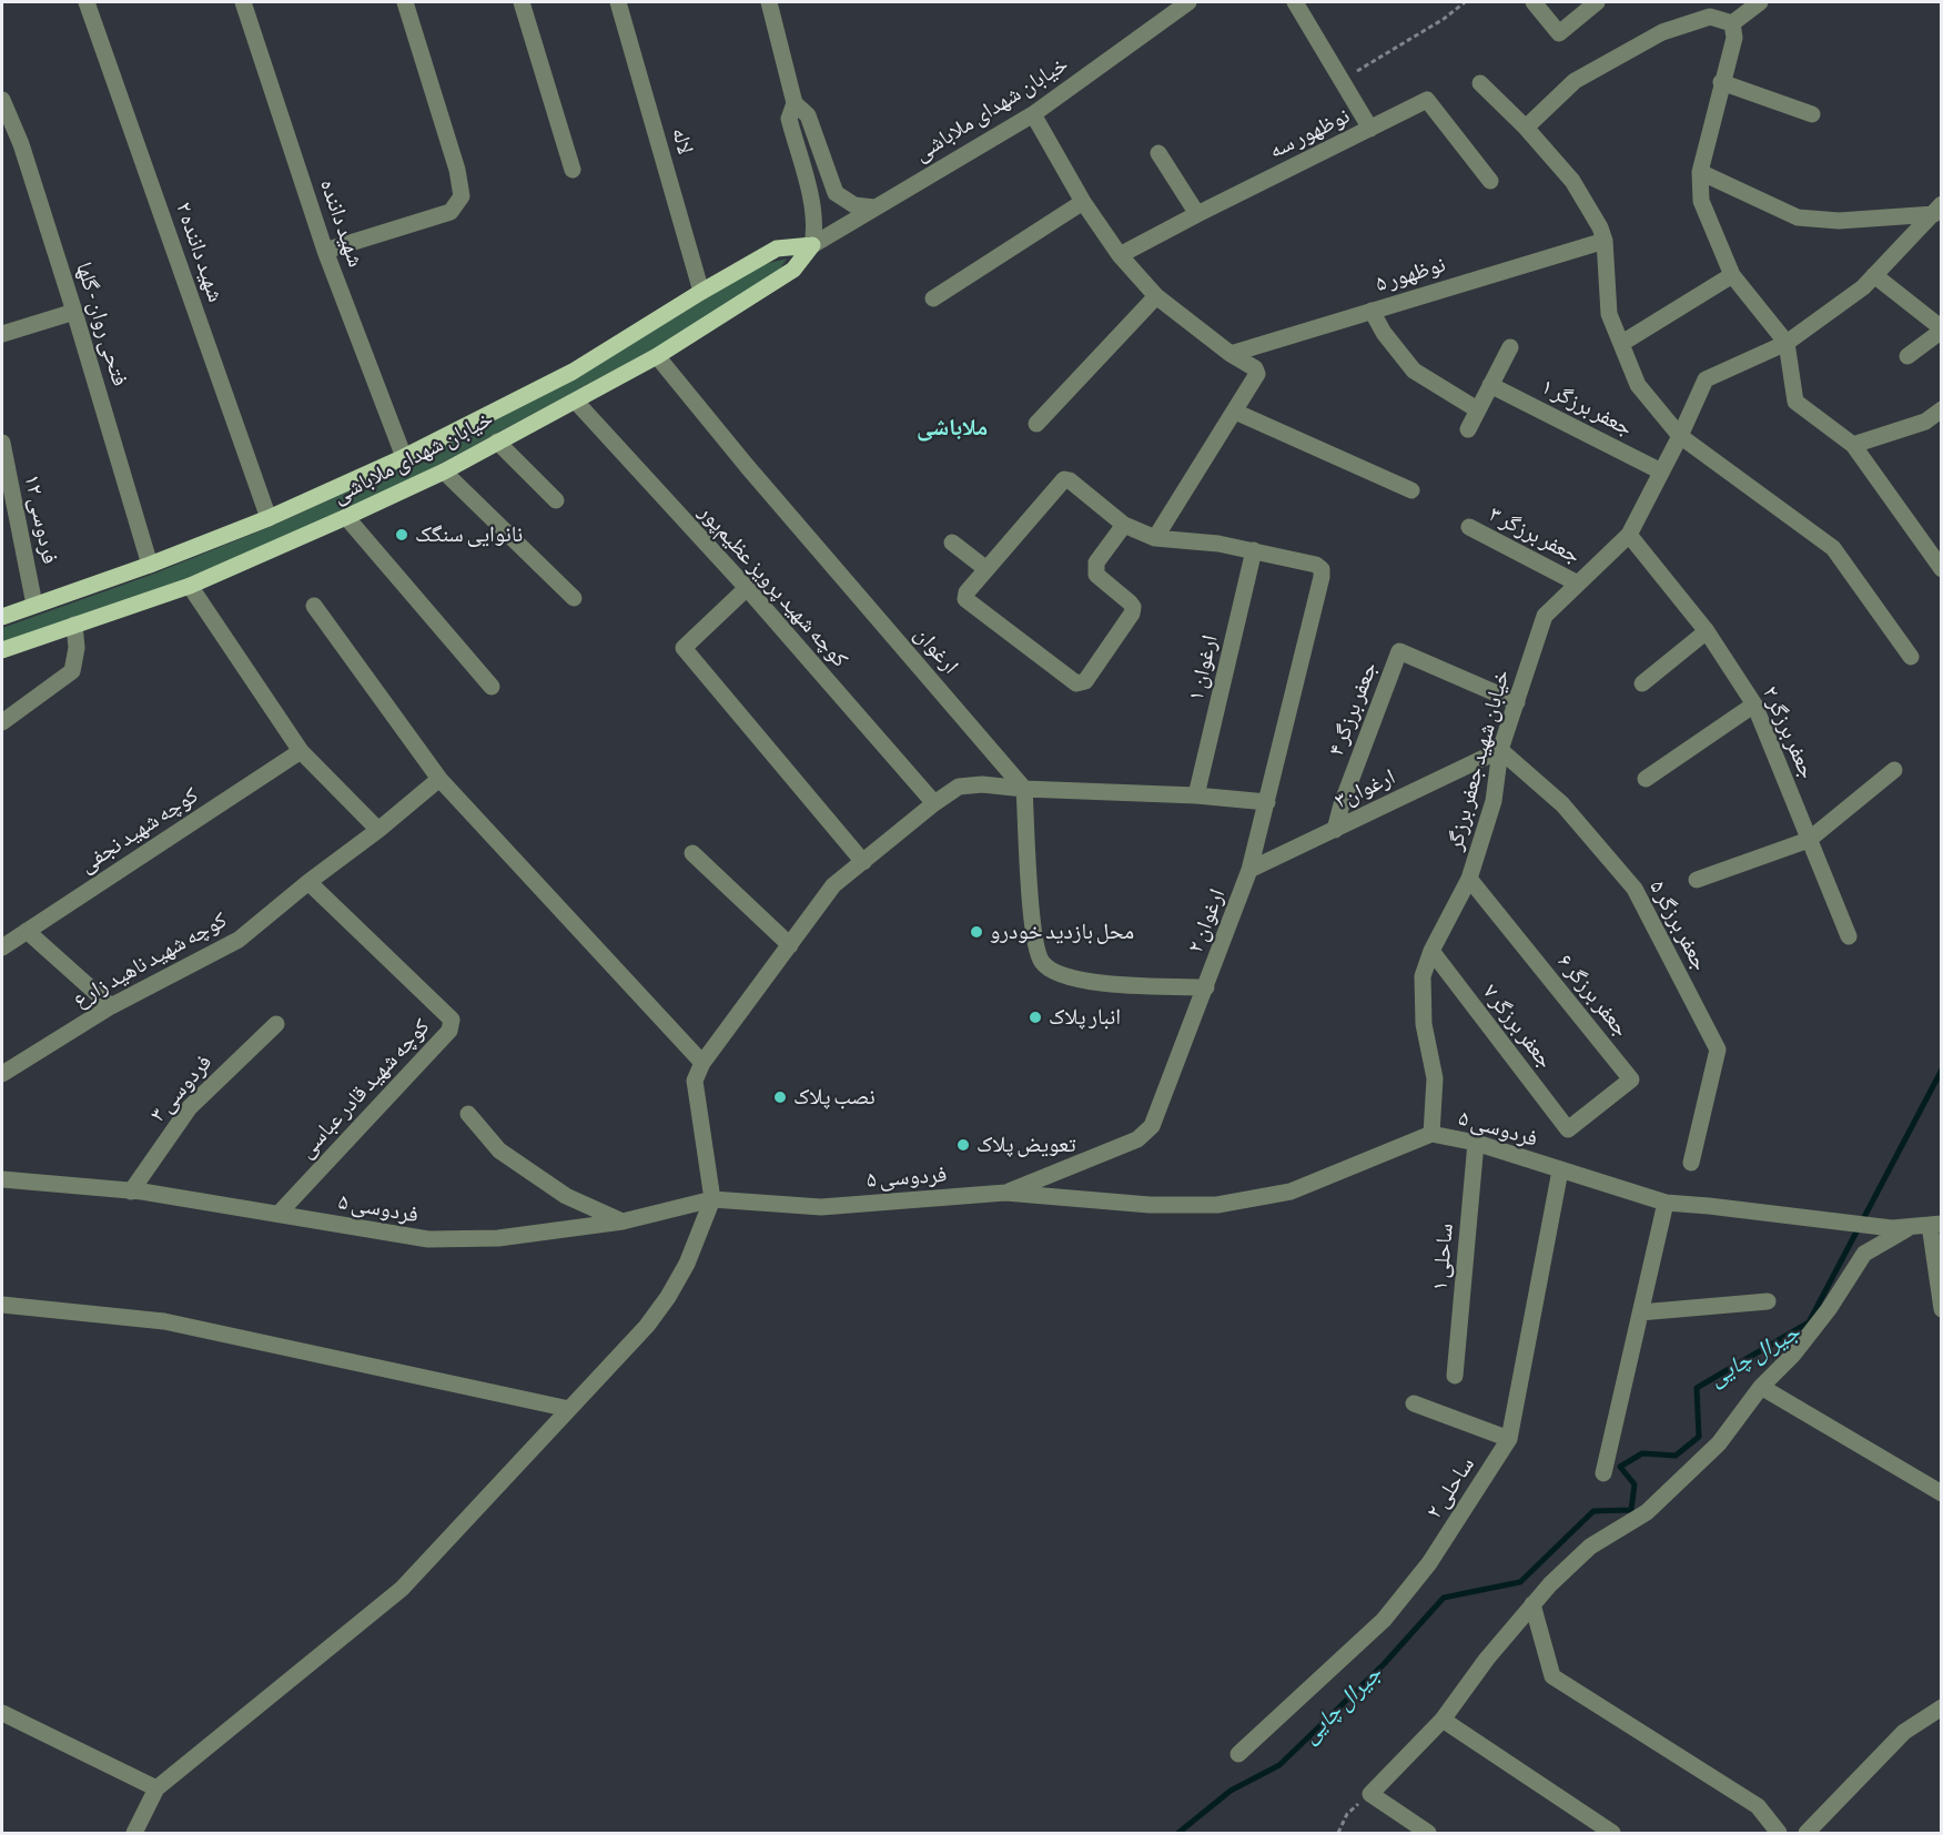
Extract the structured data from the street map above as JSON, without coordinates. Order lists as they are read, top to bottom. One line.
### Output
{"streets":{"main road":["خیابان شهدای ملاباشی"],"street":["نوظهور سه","لاله","شهید داننده","شهید داننده ۲","نوظهور ۵","فتحی روان - گلها","جعفر برزگر ۱","فردوسی ۱۲","جعفر برزگر ۳","کوچه شهید پرویز عظیم‌پور","ارغوان","ارغوان ۱","جعفر برزگر ۴","جعفر برزگر ۲","خیابان شهید جعفر برزگر","ارغوان۳","کوچه شهید نجفی","ارغوان ۲","جعفر برزگر ۵","کوچه شهید ناهید زارع","جعفر برزگر ۶","جعفر برزگر ۷","فردوسی ۳","کوچه شهید قادر عباسی","فردوسی ۵","ساحلی ۱","ساحلی ۲"]},"crossings":[["خیابان شهدای ملاباشی","لاله"],["خیابان شهدای ملاباشی","شهید داننده"],["خیابان شهدای ملاباشی","شهید داننده ۲"],["خیابان شهدای ملاباشی","فتحی روان - گلها"],["خیابان شهدای ملاباشی","فردوسی ۱۲"],["خیابان شهدای ملاباشی","کوچه شهید پرویز عظیم‌پور"],["خیابان شهدای ملاباشی","ارغوان"],["جعفر برزگر ۱","خیابان شهید جعفر برزگر"],["جعفر برزگر ۳","خیابان شهید جعفر برزگر"],["ارغوان ۱","ارغوان ۲"],["جعفر برزگر ۴","خیابان شهید جعفر برزگر"],["جعفر برزگر ۴","ارغوان۳"],["جعفر برزگر ۲","خیابان شهید جعفر برزگر"],["خیابان شهید جعفر برزگر","ارغوان۳"],["خیابان شهید جعفر برزگر","جعفر برزگر ۵"],["خیابان شهید جعفر برزگر","جعفر برزگر ۶"],["خیابان شهید جعفر برزگر","جعفر برزگر ۷"],["خیابان شهید جعفر برزگر","فردوسی ۵"],["ارغوان۳","ارغوان ۲"],["ارغوان۳","جعفر برزگر ۵"],["ارغوان ۲","فردوسی ۵"],["کوچه شهید ناهید زارع","کوچه شهید قادر عباسی"],["جعفر برزگر ۶","جعفر برزگر ۷"],["فردوسی ۳","فردوسی ۵"],["کوچه شهید قادر عباسی","فردوسی ۵"],["فردوسی ۵","ساحلی ۱"],["فردوسی ۵","ساحلی ۲"]],"districts":["ملاباشی"],"water":["جیرال چایی"],"places":["نانوایی سنگک","محل بازدید خودرو","انبار پلاک","نصب پلاک","تعویض پلاک"]}
